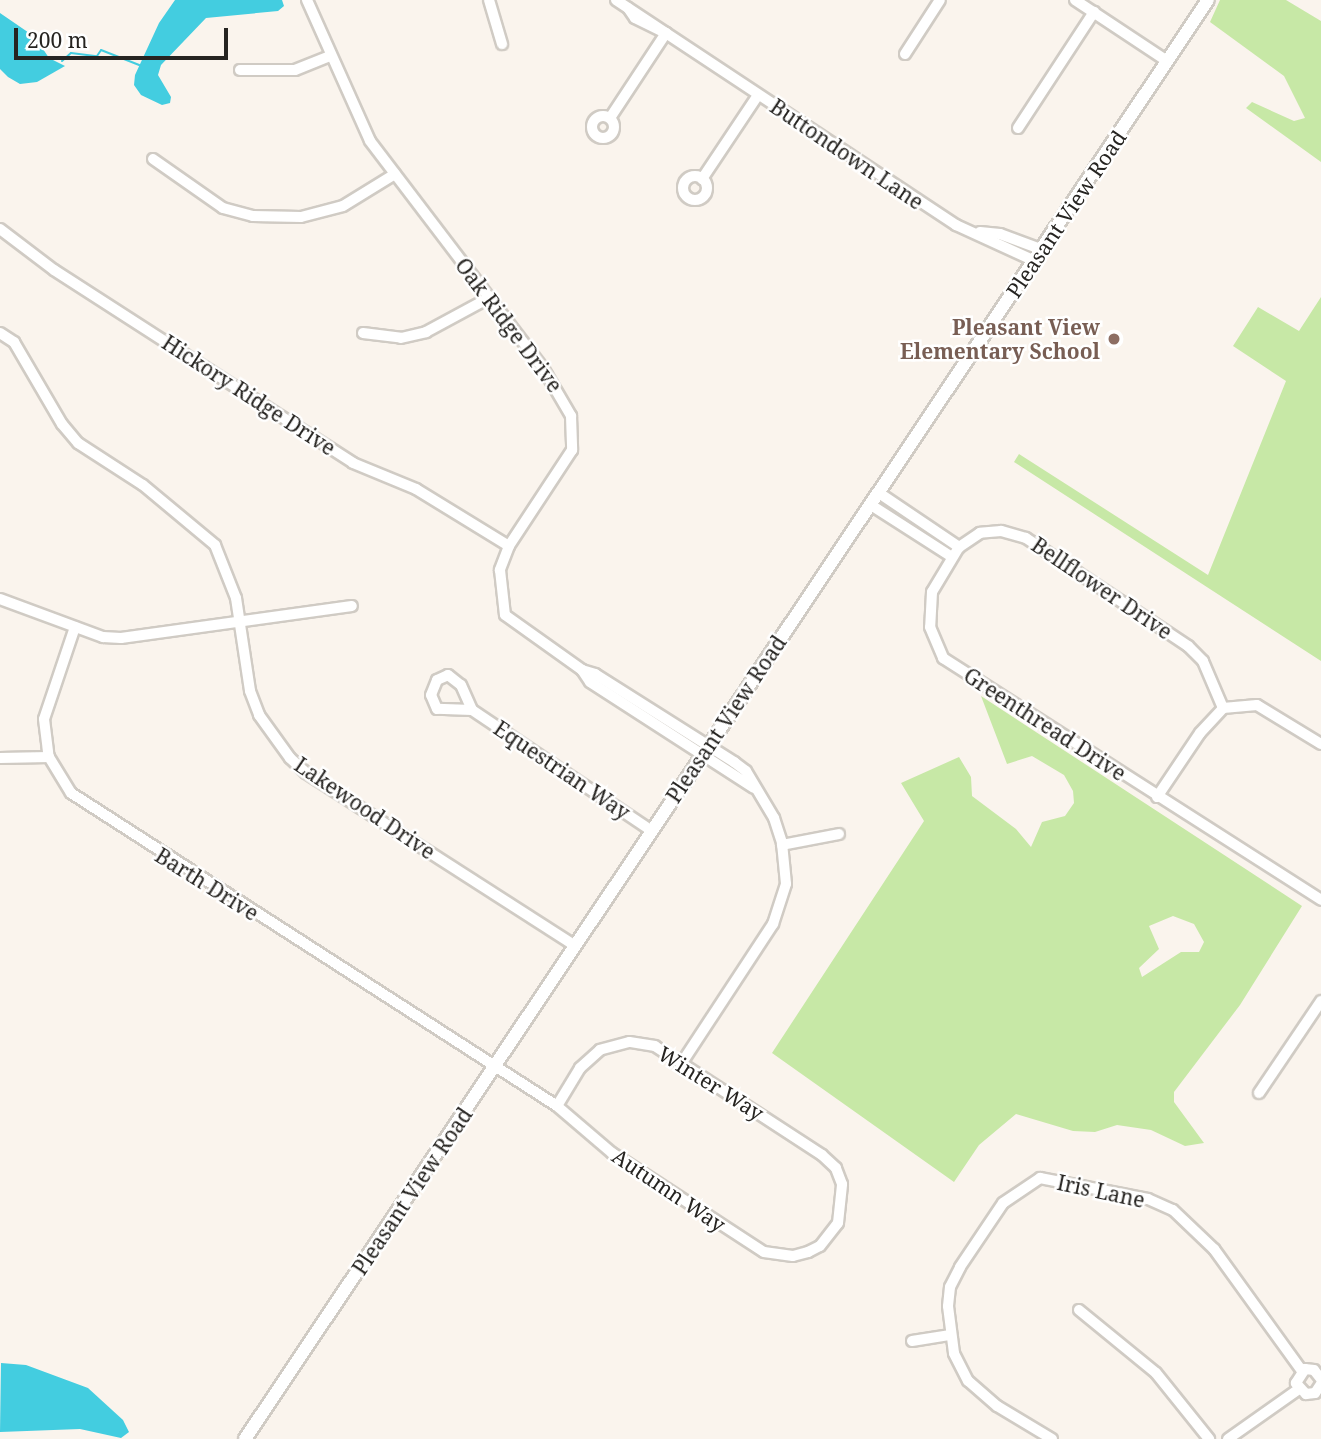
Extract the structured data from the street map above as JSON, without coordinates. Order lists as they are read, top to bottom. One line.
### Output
{"streets":{"main road":["Pleasant View Road"],"street":["Buttondown Lane","Oak Ridge Drive","Hickory Ridge Drive","Bellflower Drive","Greenthread Drive","Equestrian Way","Lakewood Drive","Barth Drive","Winter Way","Autumn Way","Iris Lane"]},"crossings":[["Buttondown Lane","Pleasant View Road"],["Pleasant View Road","Oak Ridge Drive"],["Pleasant View Road","Equestrian Way"],["Pleasant View Road","Lakewood Drive"],["Pleasant View Road","Barth Drive"],["Pleasant View Road","Autumn Way"],["Oak Ridge Drive","Hickory Ridge Drive"],["Oak Ridge Drive","Winter Way"],["Bellflower Drive","Greenthread Drive"],["Barth Drive","Autumn Way"],["Winter Way","Autumn Way"]],"places":["Pleasant View Elementary School"],"scale_bar":"200 m"}
